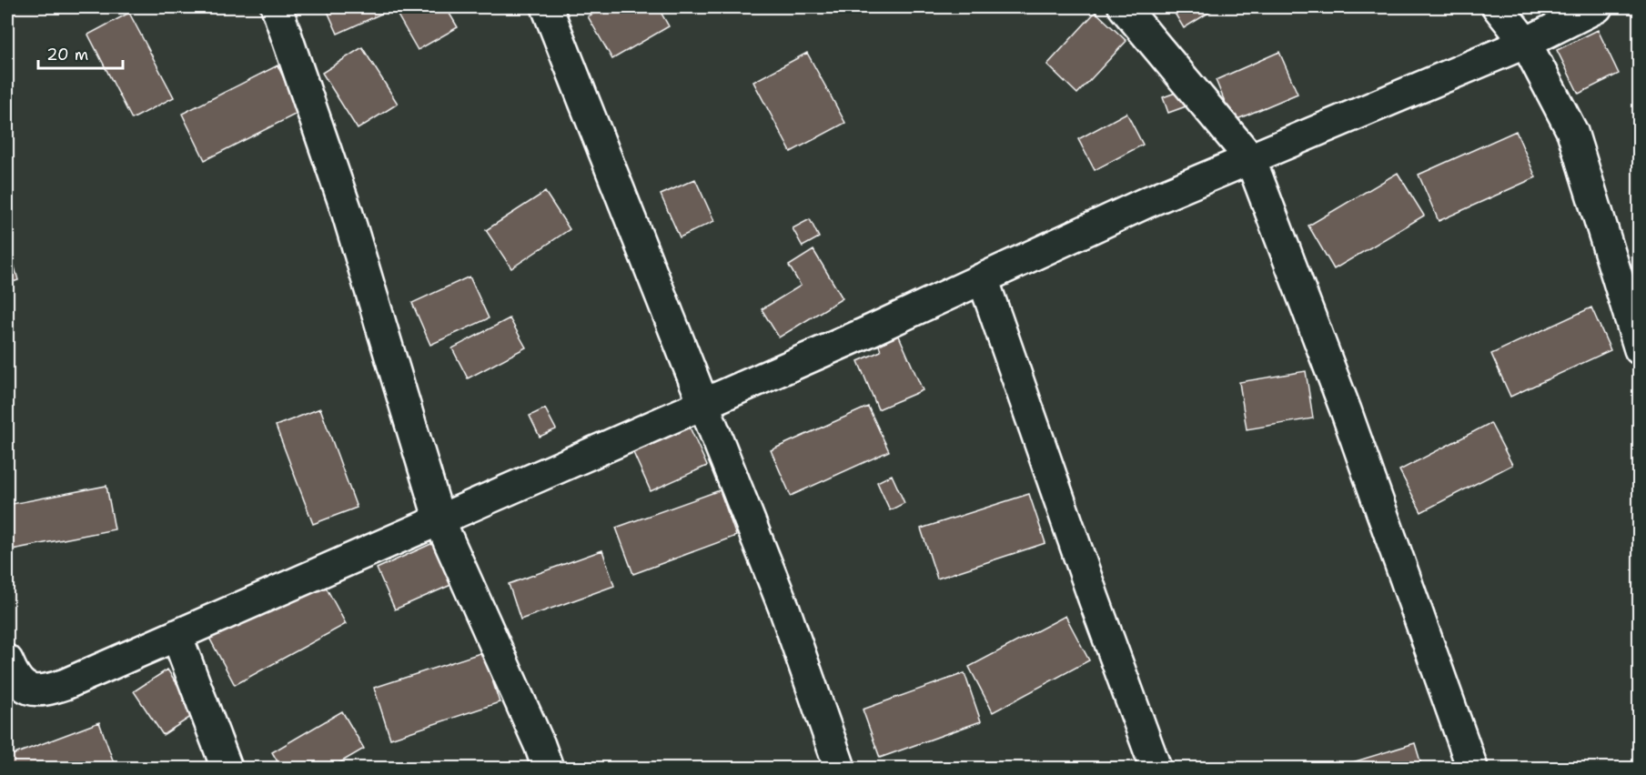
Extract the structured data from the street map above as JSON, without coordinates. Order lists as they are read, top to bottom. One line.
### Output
{"scale_bar":"20 m"}
